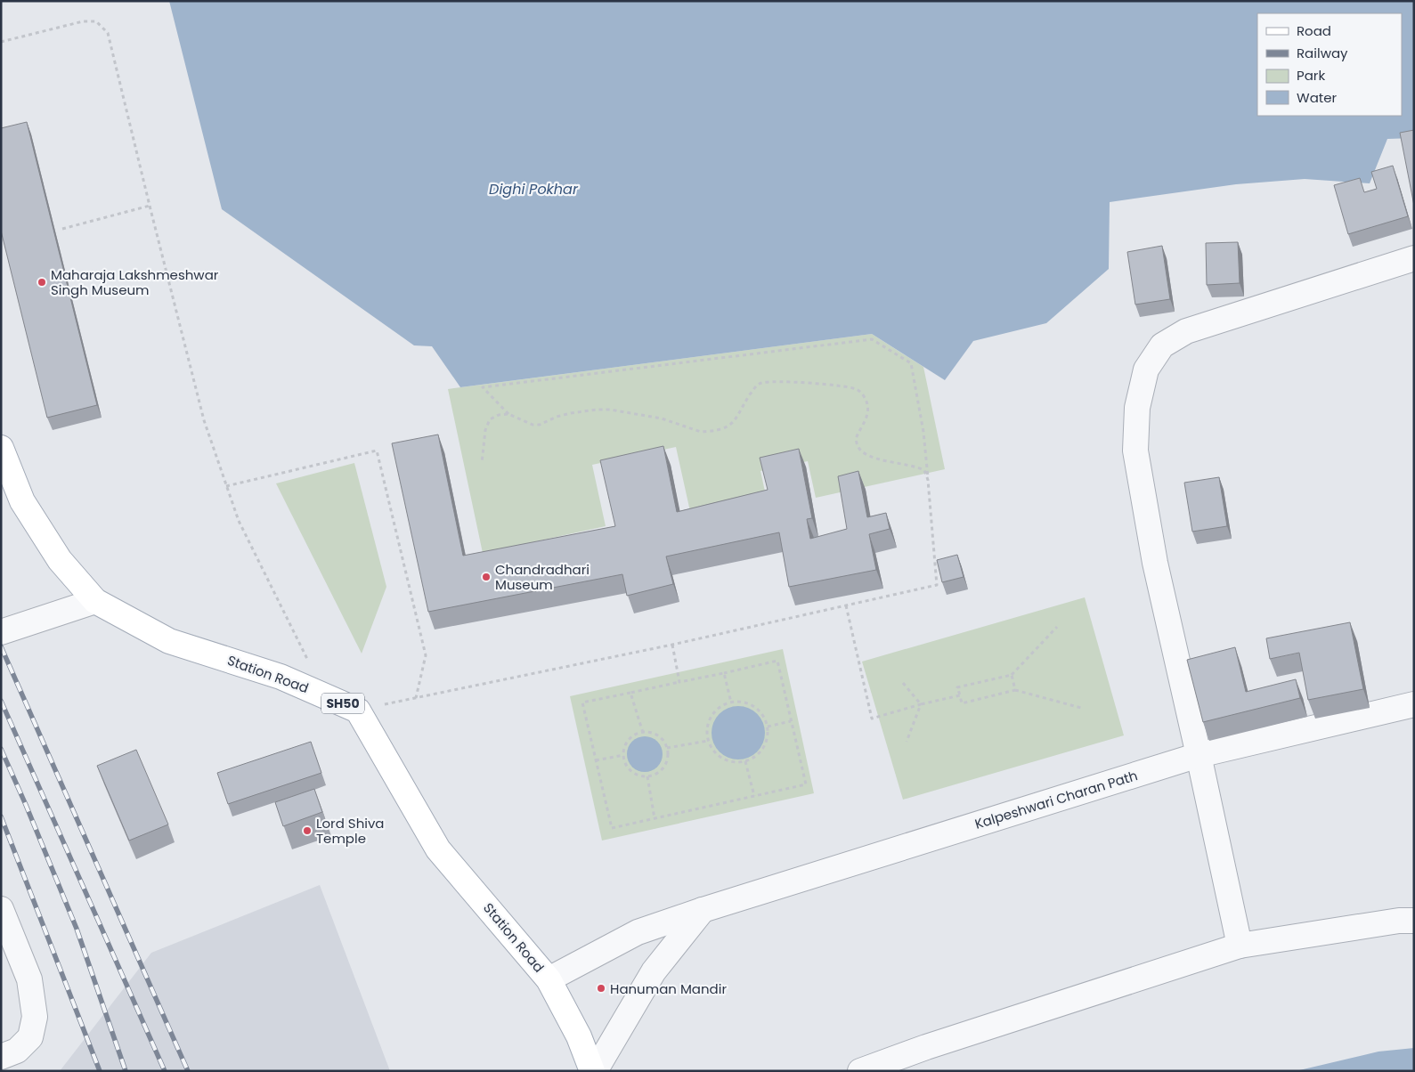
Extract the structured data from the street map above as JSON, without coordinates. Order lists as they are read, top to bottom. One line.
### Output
{"streets":{"main road":["Station Road","SH50"],"street":["Kalpeshwari Charan Path"]},"crossings":[["Station Road","Kalpeshwari Charan Path"]],"water":["Dighi Pokhar"],"places":["Maharaja Lakshmeshwar Singh Museum","Chandradhari Museum","Lord Shiva Temple","Hanuman Mandir"],"legend":["Road","Railway","Park","Water"]}
